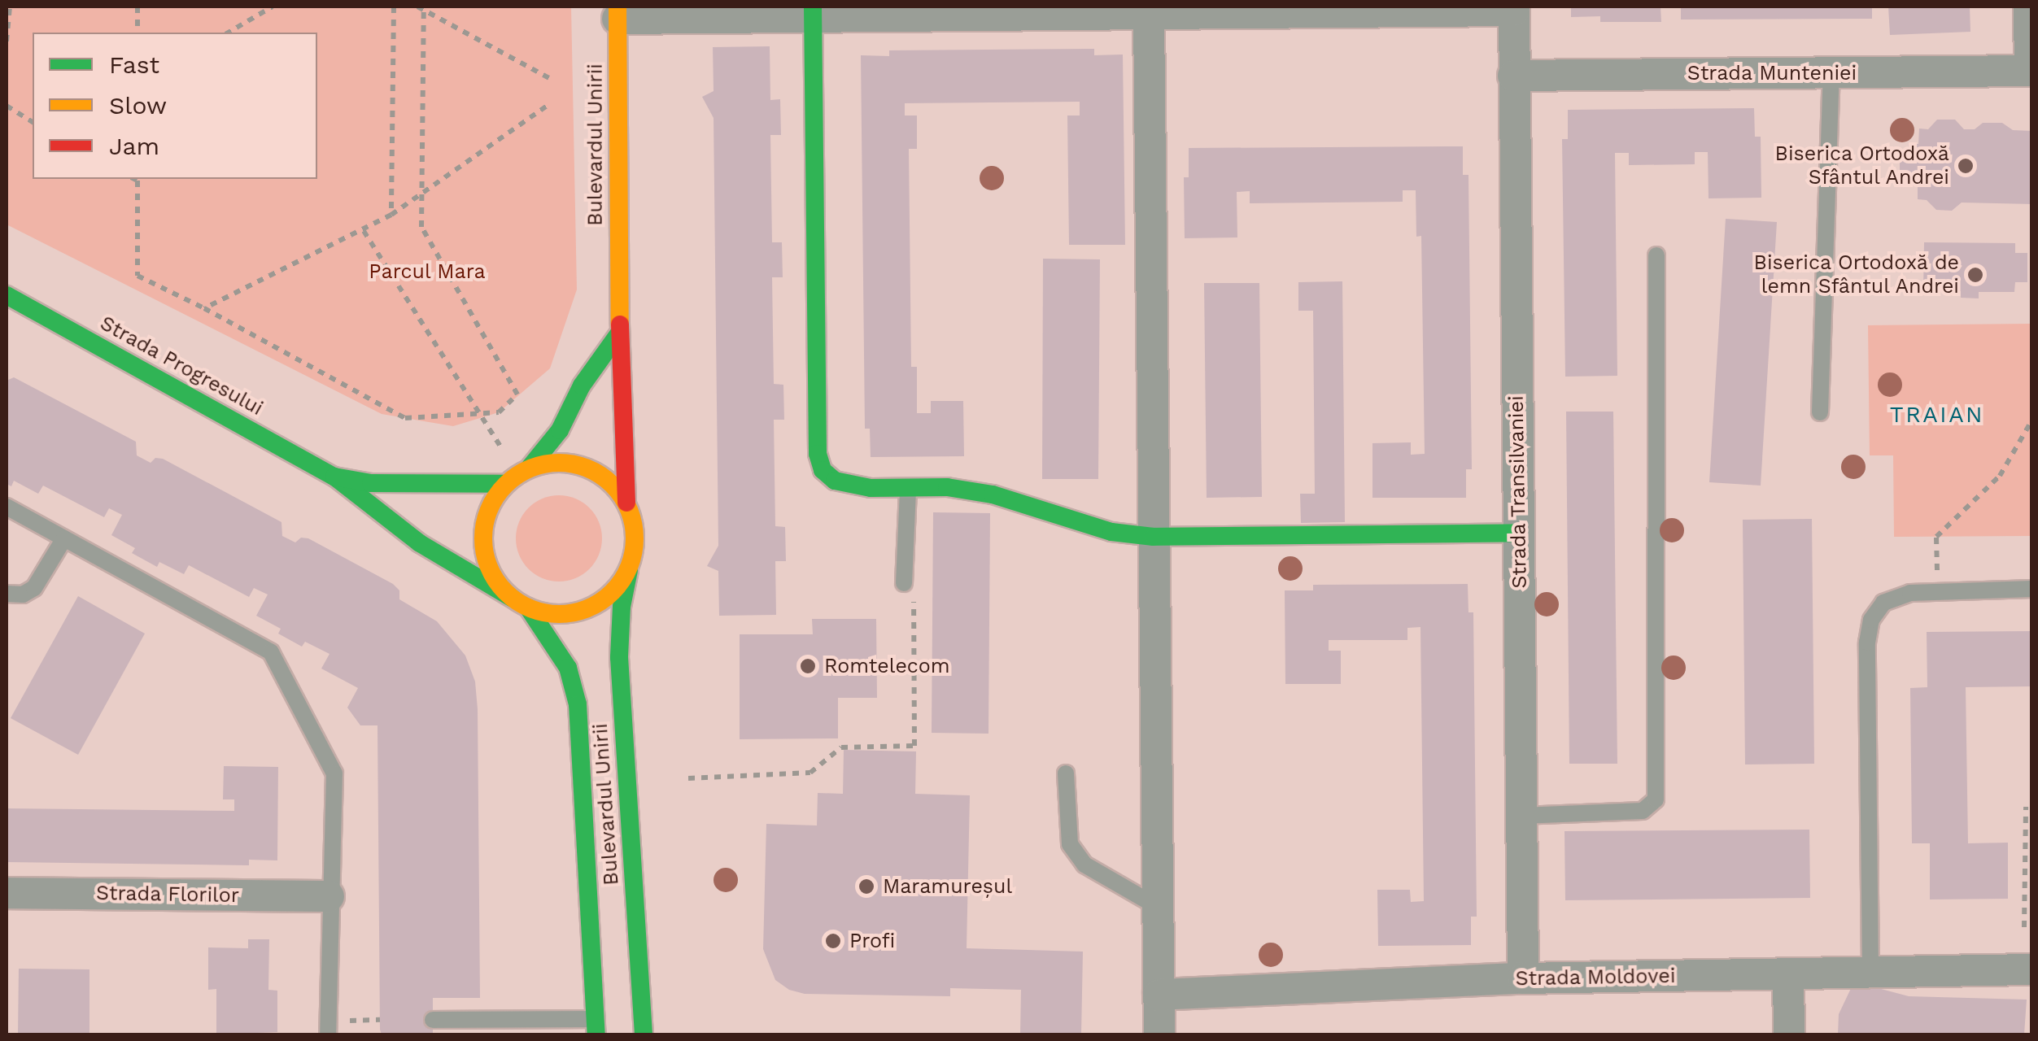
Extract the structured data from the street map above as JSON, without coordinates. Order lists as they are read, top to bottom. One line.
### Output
{"streets":{"main road":["Bulevardul Unirii","Strada Progresului"],"street":["Strada Munteniei","Strada Transilvaniei","Strada Florilor","Strada Moldovei"]},"crossings":[["Strada Munteniei","Strada Transilvaniei"],["Bulevardul Unirii","Strada Progresului"],["Strada Transilvaniei","Strada Moldovei"]],"districts":["TRAIAN"],"parks":["Parcul Mara"],"places":["Biserica Ortodoxă Sfântul Andrei","Biserica Ortodoxă de lemn Sfântul Andrei","Romtelecom","Maramureșul","Profi"],"legend":["Fast","Slow","Jam"]}
